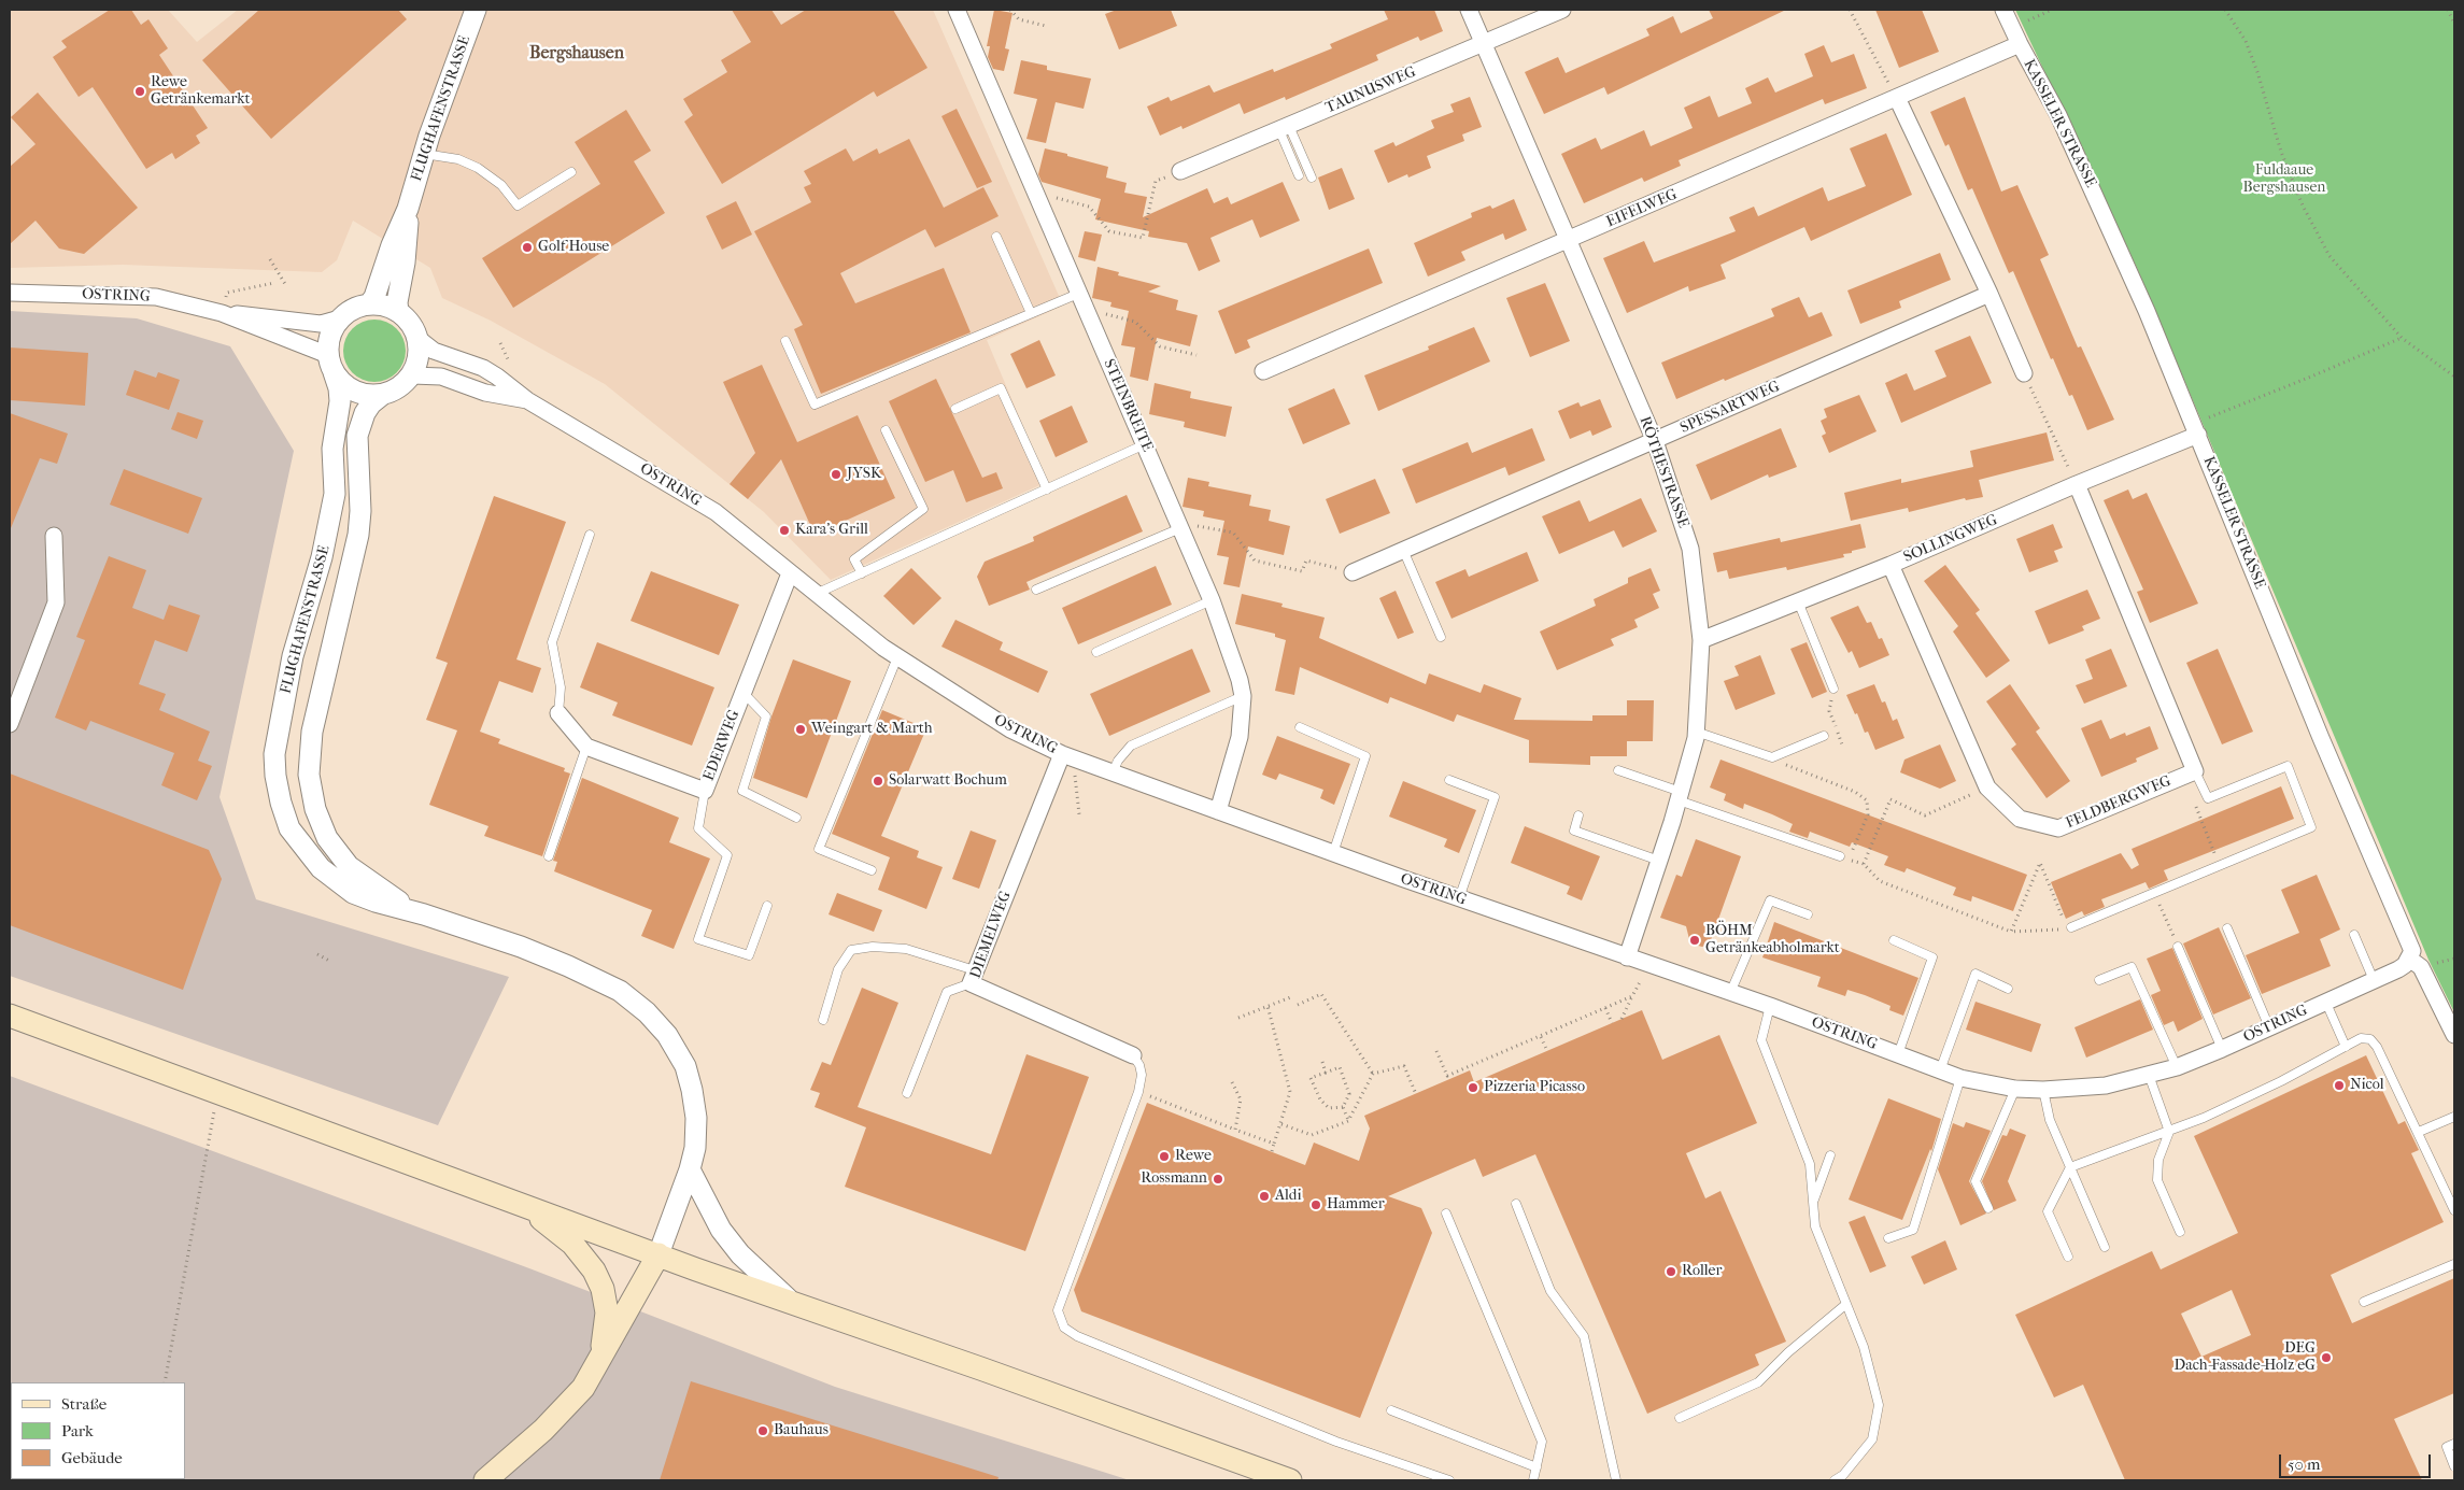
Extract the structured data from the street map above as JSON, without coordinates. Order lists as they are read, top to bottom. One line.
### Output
{"streets":{"street":["TAUNUSWEG","FLUGHAFENSTRASSE","KASSELER STRASSE","EIFELWEG","OSTRING","STEINBREITE","SPESSARTWEG","RÖTHESTRASSE","SOLLINGWEG","EDERWEG","FELDBERGWEG","DIEMELWEG"]},"crossings":[["TAUNUSWEG","RÖTHESTRASSE"],["FLUGHAFENSTRASSE","OSTRING"],["KASSELER STRASSE","EIFELWEG"],["KASSELER STRASSE","OSTRING"],["KASSELER STRASSE","SOLLINGWEG"],["EIFELWEG","RÖTHESTRASSE"],["OSTRING","STEINBREITE"],["OSTRING","RÖTHESTRASSE"],["OSTRING","EDERWEG"],["OSTRING","DIEMELWEG"],["SPESSARTWEG","RÖTHESTRASSE"],["RÖTHESTRASSE","SOLLINGWEG"],["SOLLINGWEG","FELDBERGWEG"]],"districts":["Bergshausen"],"parks":["Fuldaaue Bergshausen"],"places":["Rewe Getränkemarkt","Golf House","JYSK","Kara's Grill","Weingart & Marth","Solarwatt Bochum","BÖHM Getränkeabholmarkt","Nicol","Pizzeria Picasso","Rewe","Rossmann","Aldi","Hammer","Roller","DEG Dach-Fassade-Holz eG","Bauhaus"],"legend":["Straße","Park","Gebäude"],"scale_bar":"50 m"}
